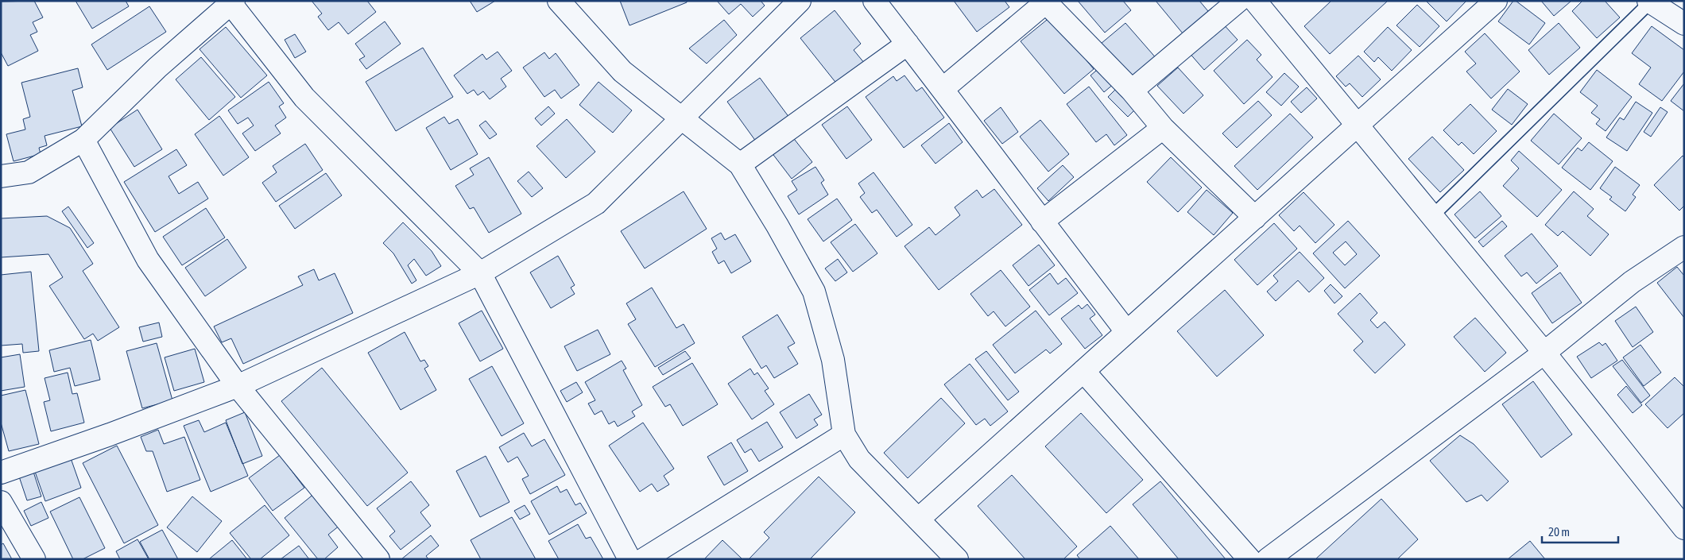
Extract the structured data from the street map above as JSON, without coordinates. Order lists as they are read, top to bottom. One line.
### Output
{"scale_bar":"20 m"}
